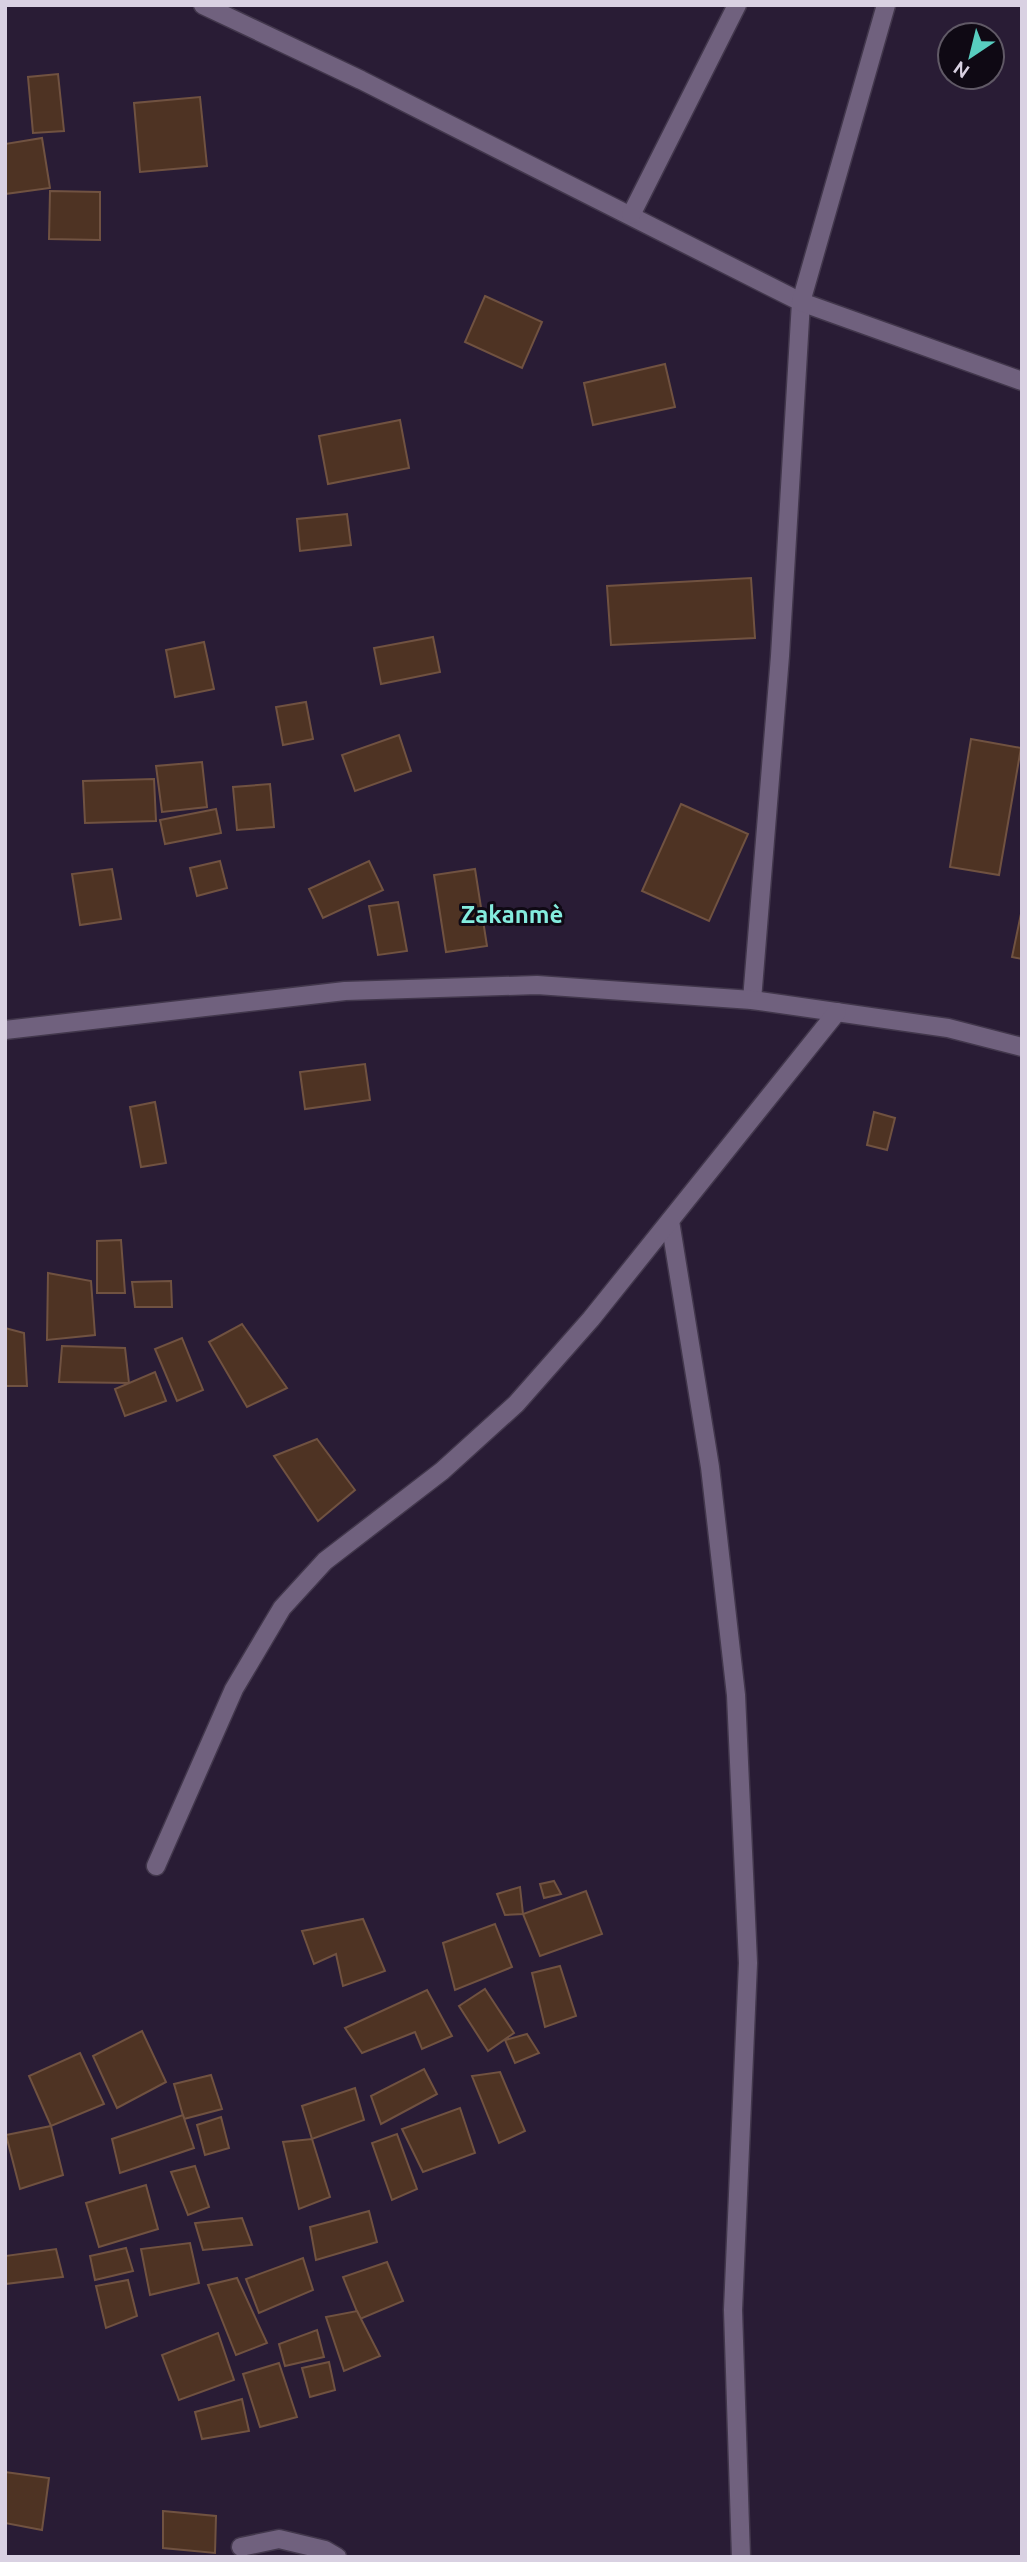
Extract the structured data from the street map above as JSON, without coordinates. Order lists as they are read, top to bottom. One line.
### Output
{"districts":["Zakanmè"],"north":"bottom left"}
